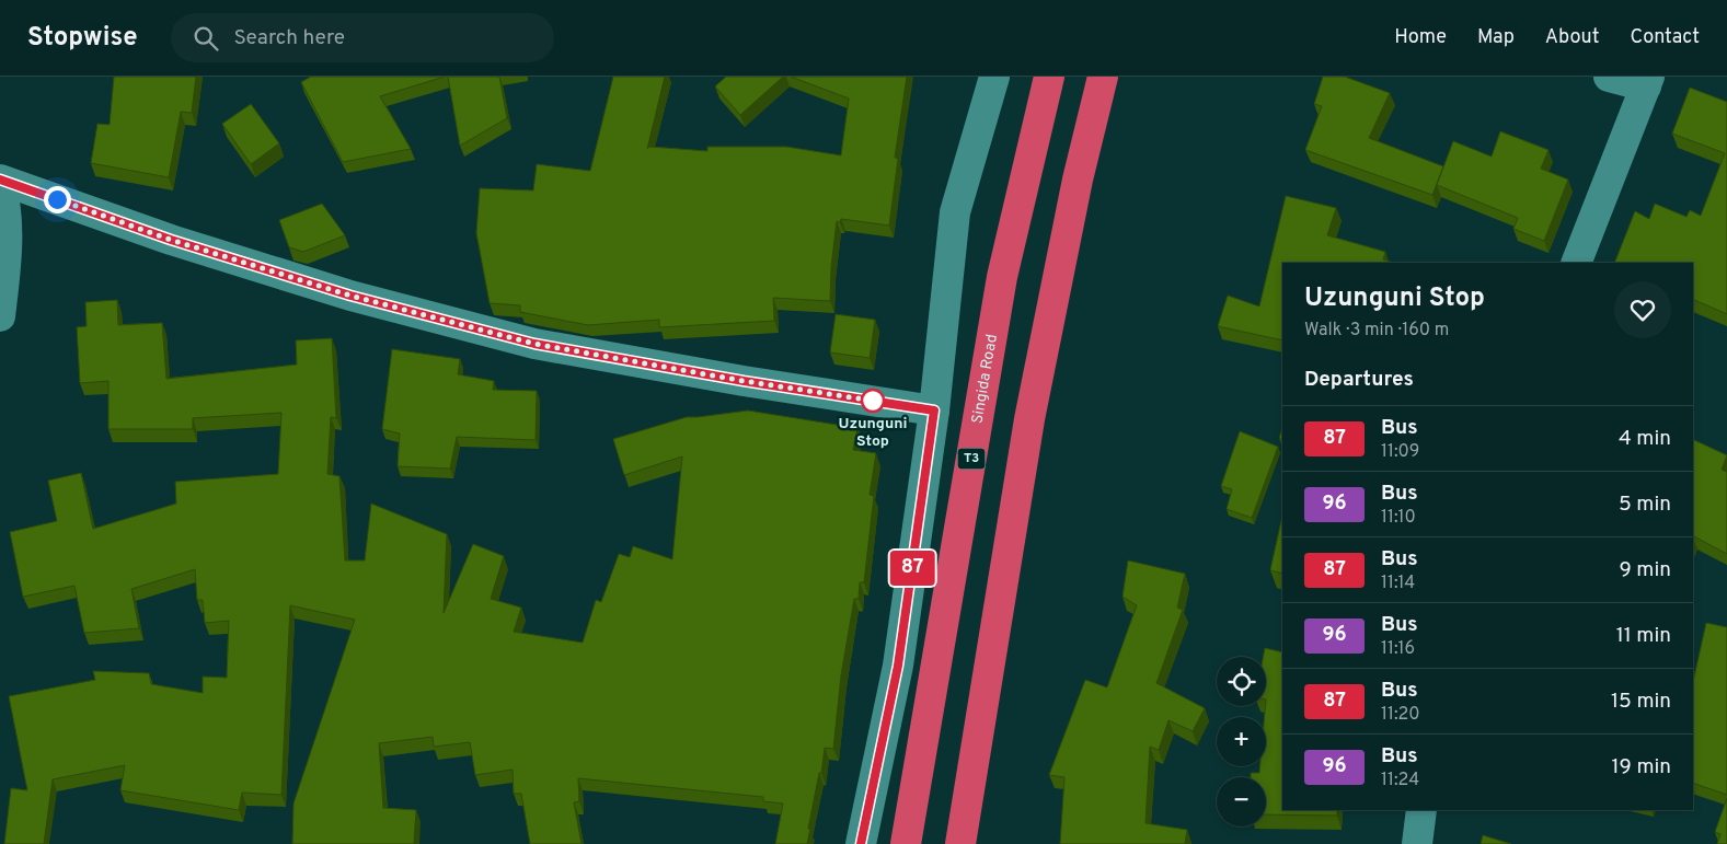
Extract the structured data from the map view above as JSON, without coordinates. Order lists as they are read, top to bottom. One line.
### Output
{"streets":{"highway":["Singida Road","T3"]},"places":["Uzunguni Stop"],"lines":["bus line 87"],"page":{"header":"Stopwise","search":"Search here","nav":["Home","Map","About","Contact"],"on_map":"87","heading":[["Uzunguni Stop","Walk · 3 min · 160 m"],"Departures"],"list":[{"mark":"87","name":"Bus","note":"11:09","value":"4 min"},{"mark":"96","name":"Bus","note":"11:10","value":"5 min"},{"mark":"87","name":"Bus","note":"11:14","value":"9 min"},{"mark":"96","name":"Bus","note":"11:16","value":"11 min"},{"mark":"87","name":"Bus","note":"11:20","value":"15 min"},{"mark":"96","name":"Bus","note":"11:24","value":"19 min"}],"map_buttons":["+","−"]}}
